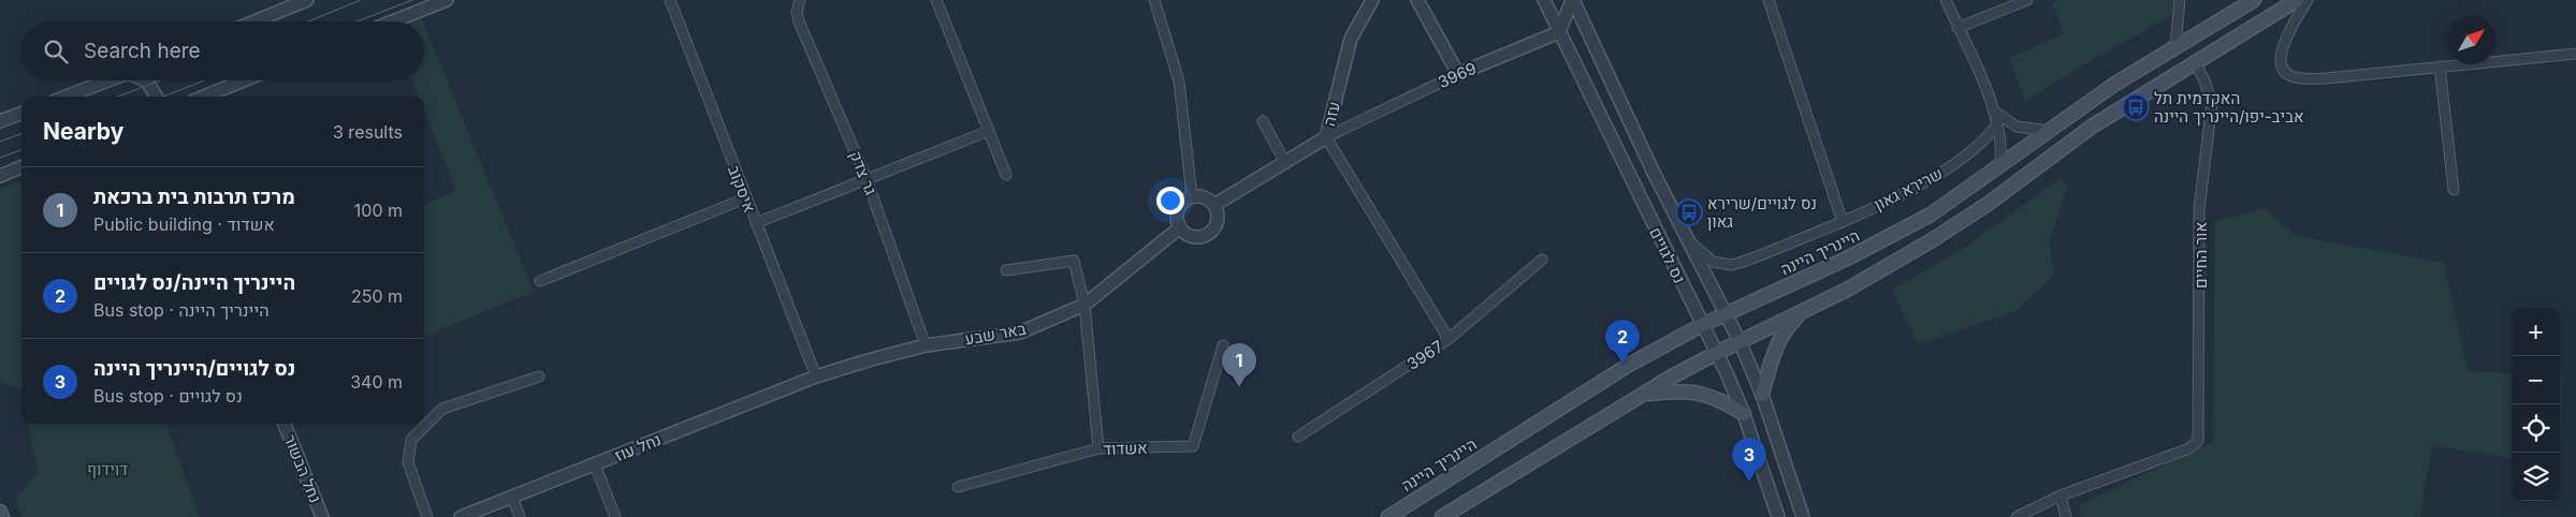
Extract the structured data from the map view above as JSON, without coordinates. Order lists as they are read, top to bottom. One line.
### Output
{"streets":{"main road":["היינריך היינה"],"street":["3969","עזה","גר צדק","איסקוב","שרירא גאון","נס לגויים","אור החיים","באר שבע","3967","נחל עוז","אשדוד","נחל הבשור"]},"crossings":[["3969","עזה"],["3969","נס לגויים"],["עזה","באר שבע"],["גר צדק","באר שבע"],["איסקוב","באר שבע"],["איסקוב","נחל עוז"],["שרירא גאון","נס לגויים"],["היינריך היינה","נס לגויים"],["באר שבע","נחל עוז"]],"parks":["דוידוף"],"places":{"bus stop":["האקדמית תל אביב-יפו/היינריך היינה","נס לגויים/שרירא גאון"]},"north":"top right","page":{"search":"Search here","heading":["Nearby","3 results"],"list":[{"mark":"1","name":"מרכז תרבות בית ברכאת","note":"Public building · אשדוד","value":"100 m"},{"mark":"2","name":"היינריך היינה/נס לגויים","note":"Bus stop · היינריך היינה","value":"250 m"},{"mark":"3","name":"נס לגויים/היינריך היינה","note":"Bus stop · נס לגויים","value":"340 m"}],"map_buttons":["+","−"],"pins":["2","1","3"]}}
